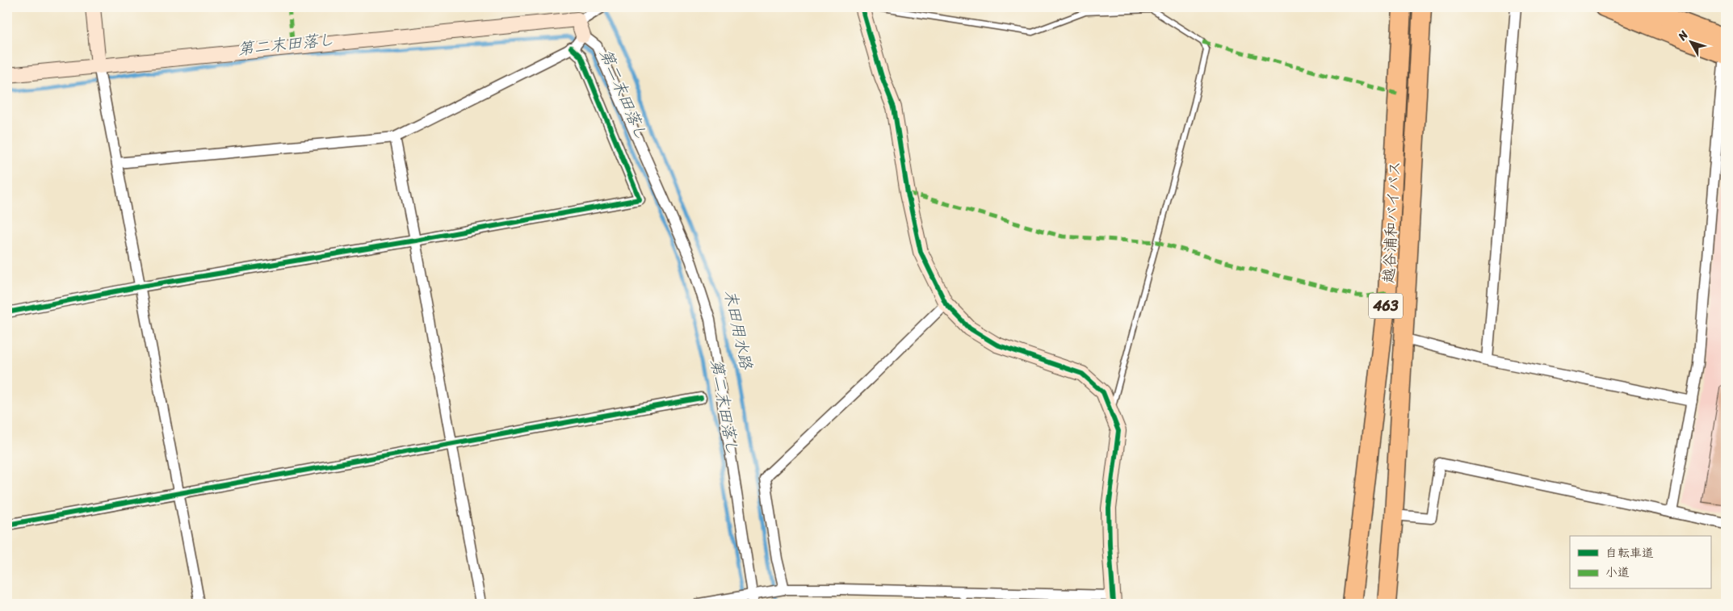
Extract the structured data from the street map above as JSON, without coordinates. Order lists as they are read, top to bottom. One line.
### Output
{"streets":{"highway":["越谷浦和バイパス","463"]},"water":["第二末田落し","末田用水路"],"legend":["自転車道","小道"],"north":"top left"}
